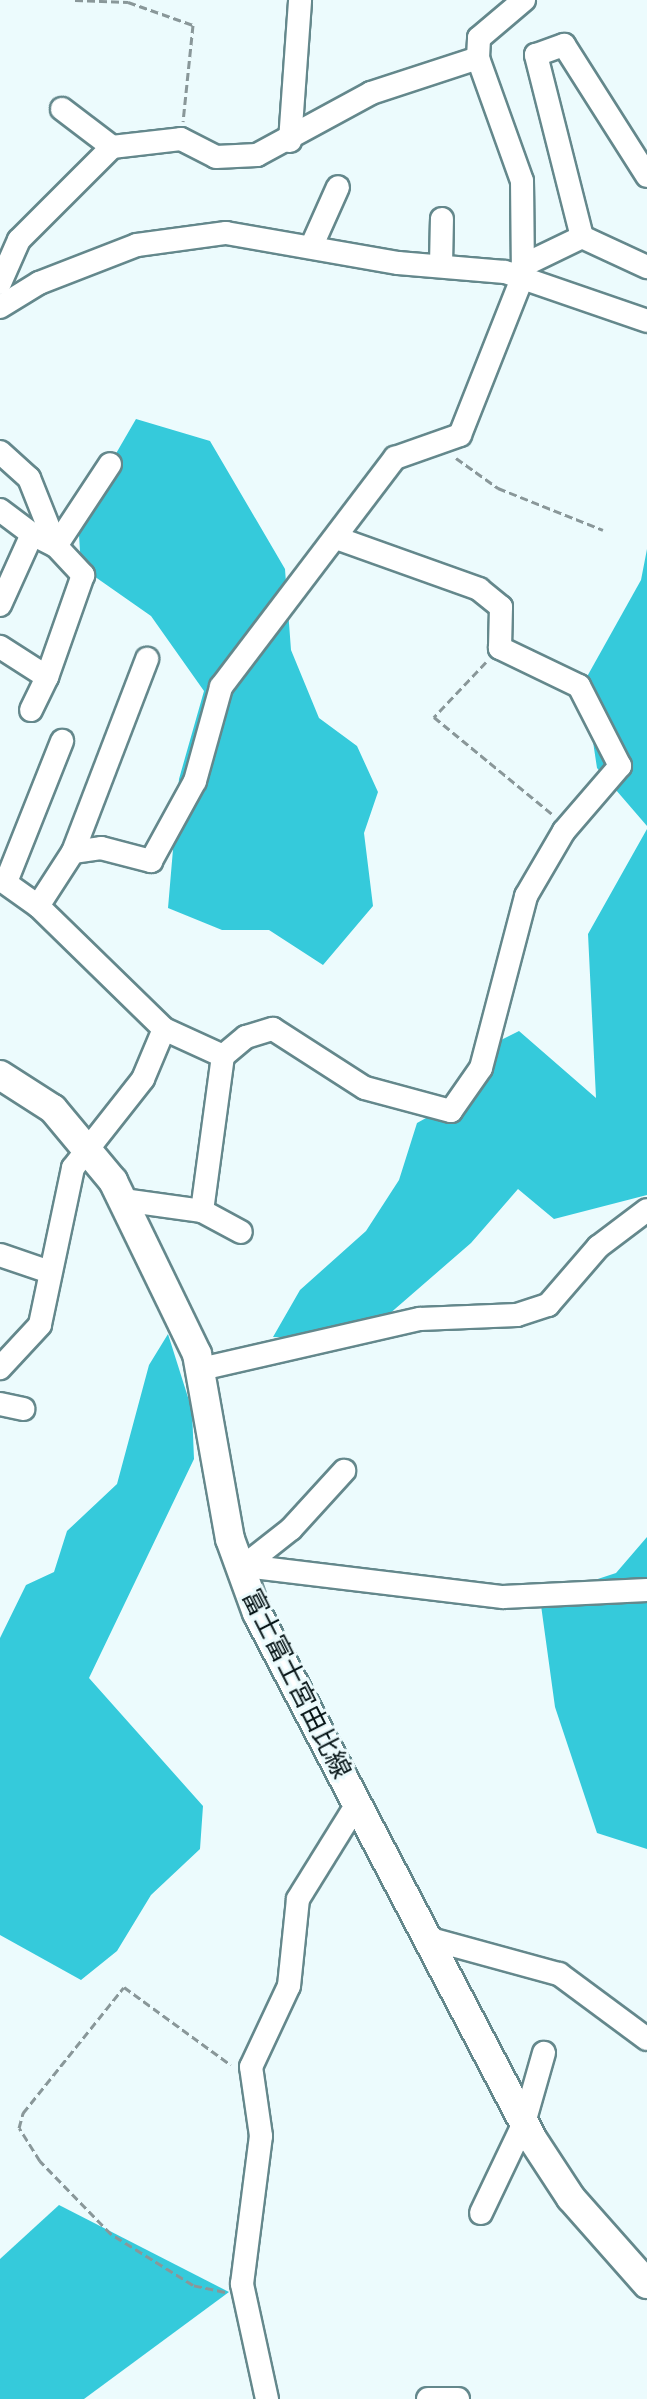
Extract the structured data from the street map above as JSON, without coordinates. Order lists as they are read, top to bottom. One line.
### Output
{"streets":{"main road":["富士富士宮由比線"]}}
